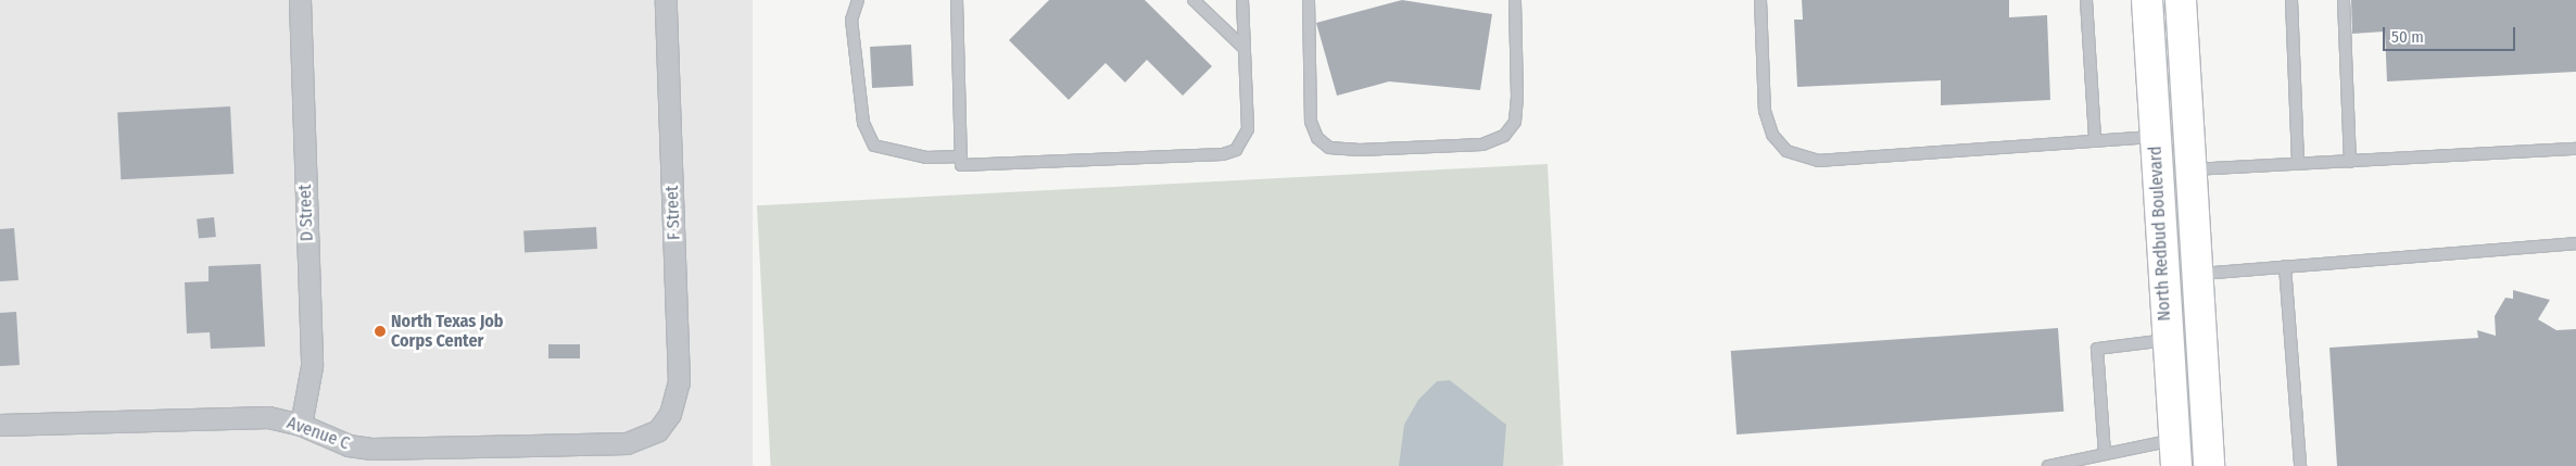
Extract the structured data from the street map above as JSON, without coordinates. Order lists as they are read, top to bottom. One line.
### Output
{"streets":{"street":["D Street","F Street","North Redbud Boulevard","Avenue C"]},"crossings":[["D Street","Avenue C"],["F Street","Avenue C"]],"places":["North Texas Job Corps Center"],"scale_bar":"50 m"}
